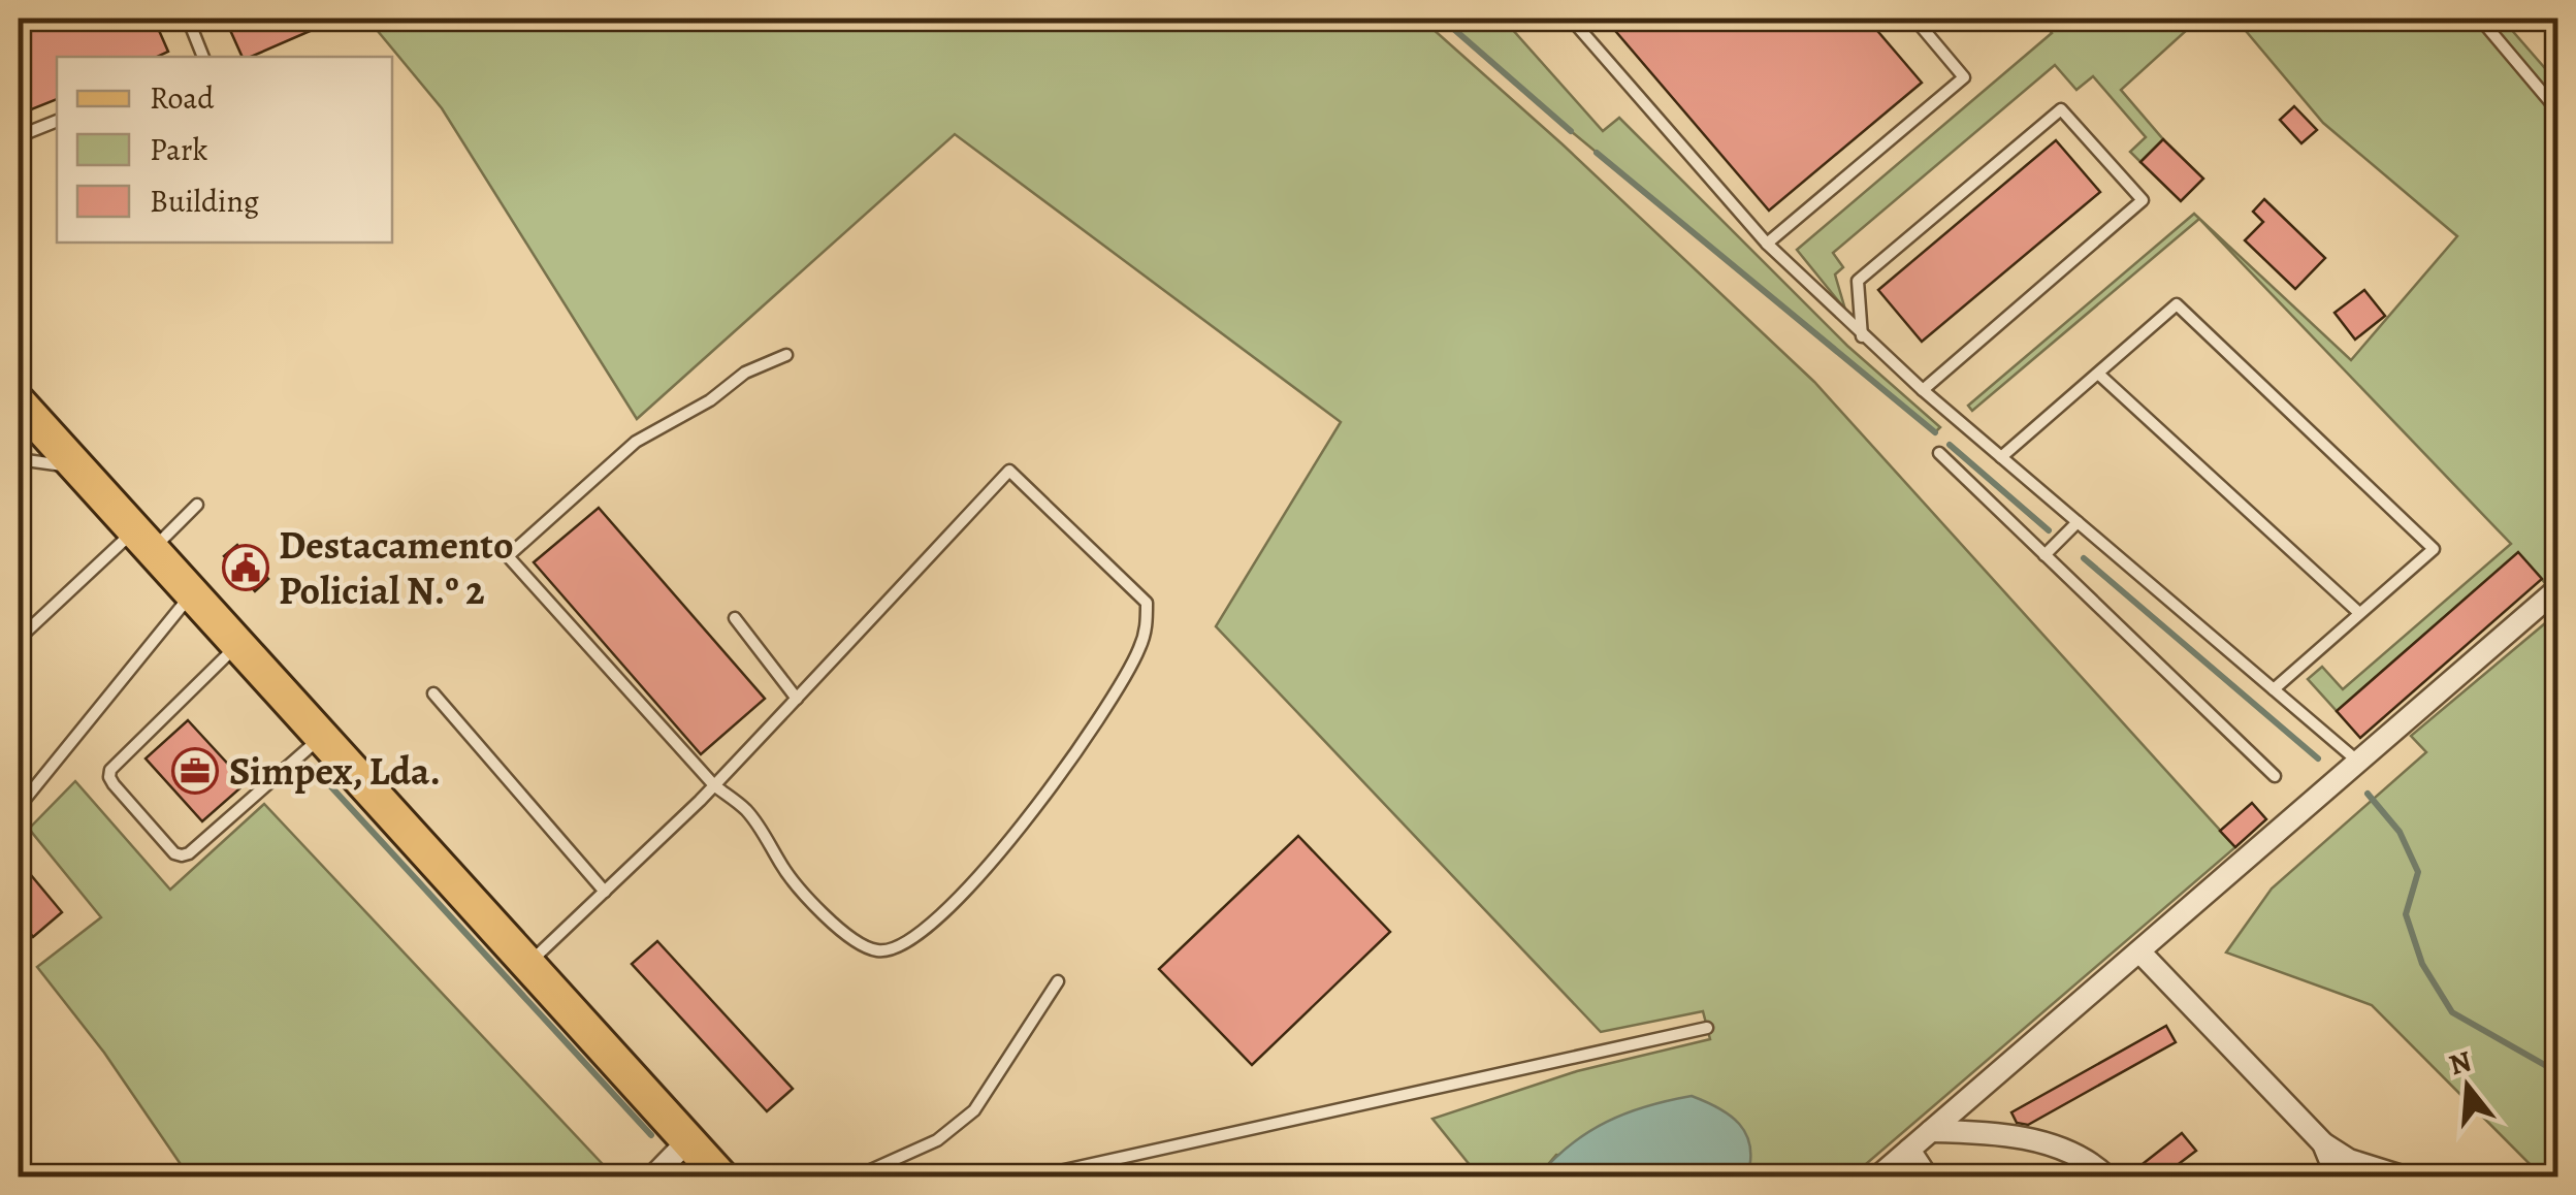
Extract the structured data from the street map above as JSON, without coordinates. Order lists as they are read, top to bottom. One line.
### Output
{"places":{"public building":["Destacamento Policial N.º 2"],"office":["Simpex, Lda."]},"legend":["Road","Park","Building"],"north":"top"}
